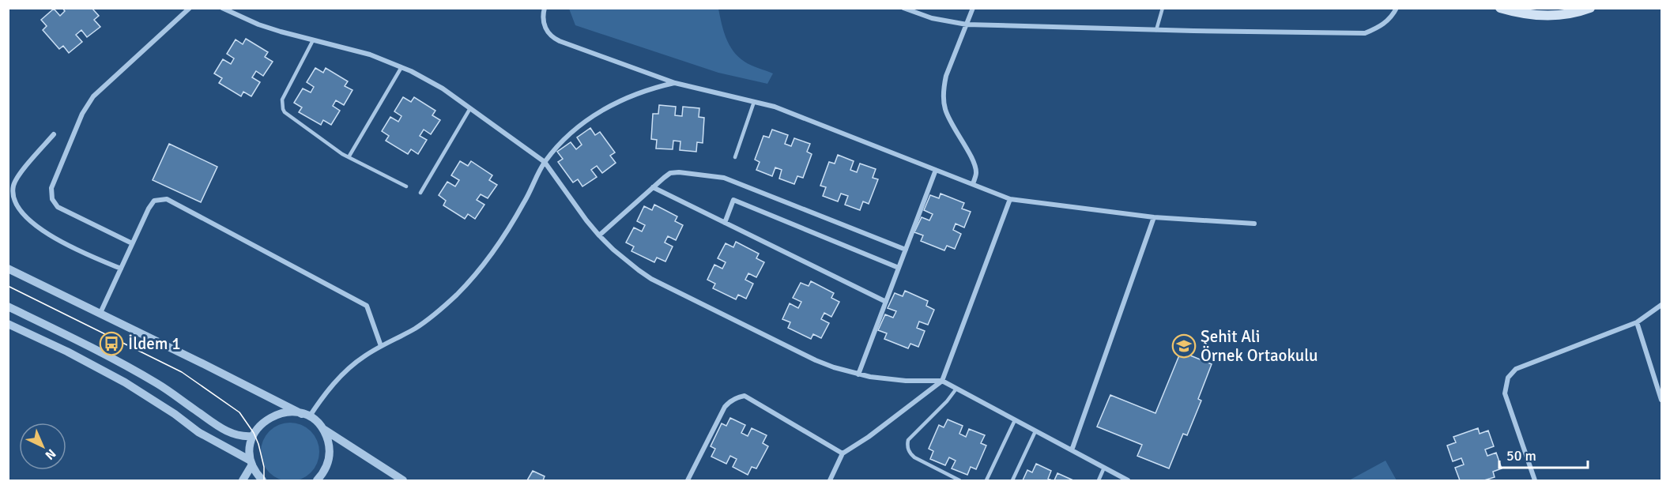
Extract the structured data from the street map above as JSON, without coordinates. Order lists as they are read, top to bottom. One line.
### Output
{"places":{"bus stop":["İldem 1"],"school or university":["Şehit Ali Örnek Ortaokulu"]},"scale_bar":"50 m","north":"bottom right"}
